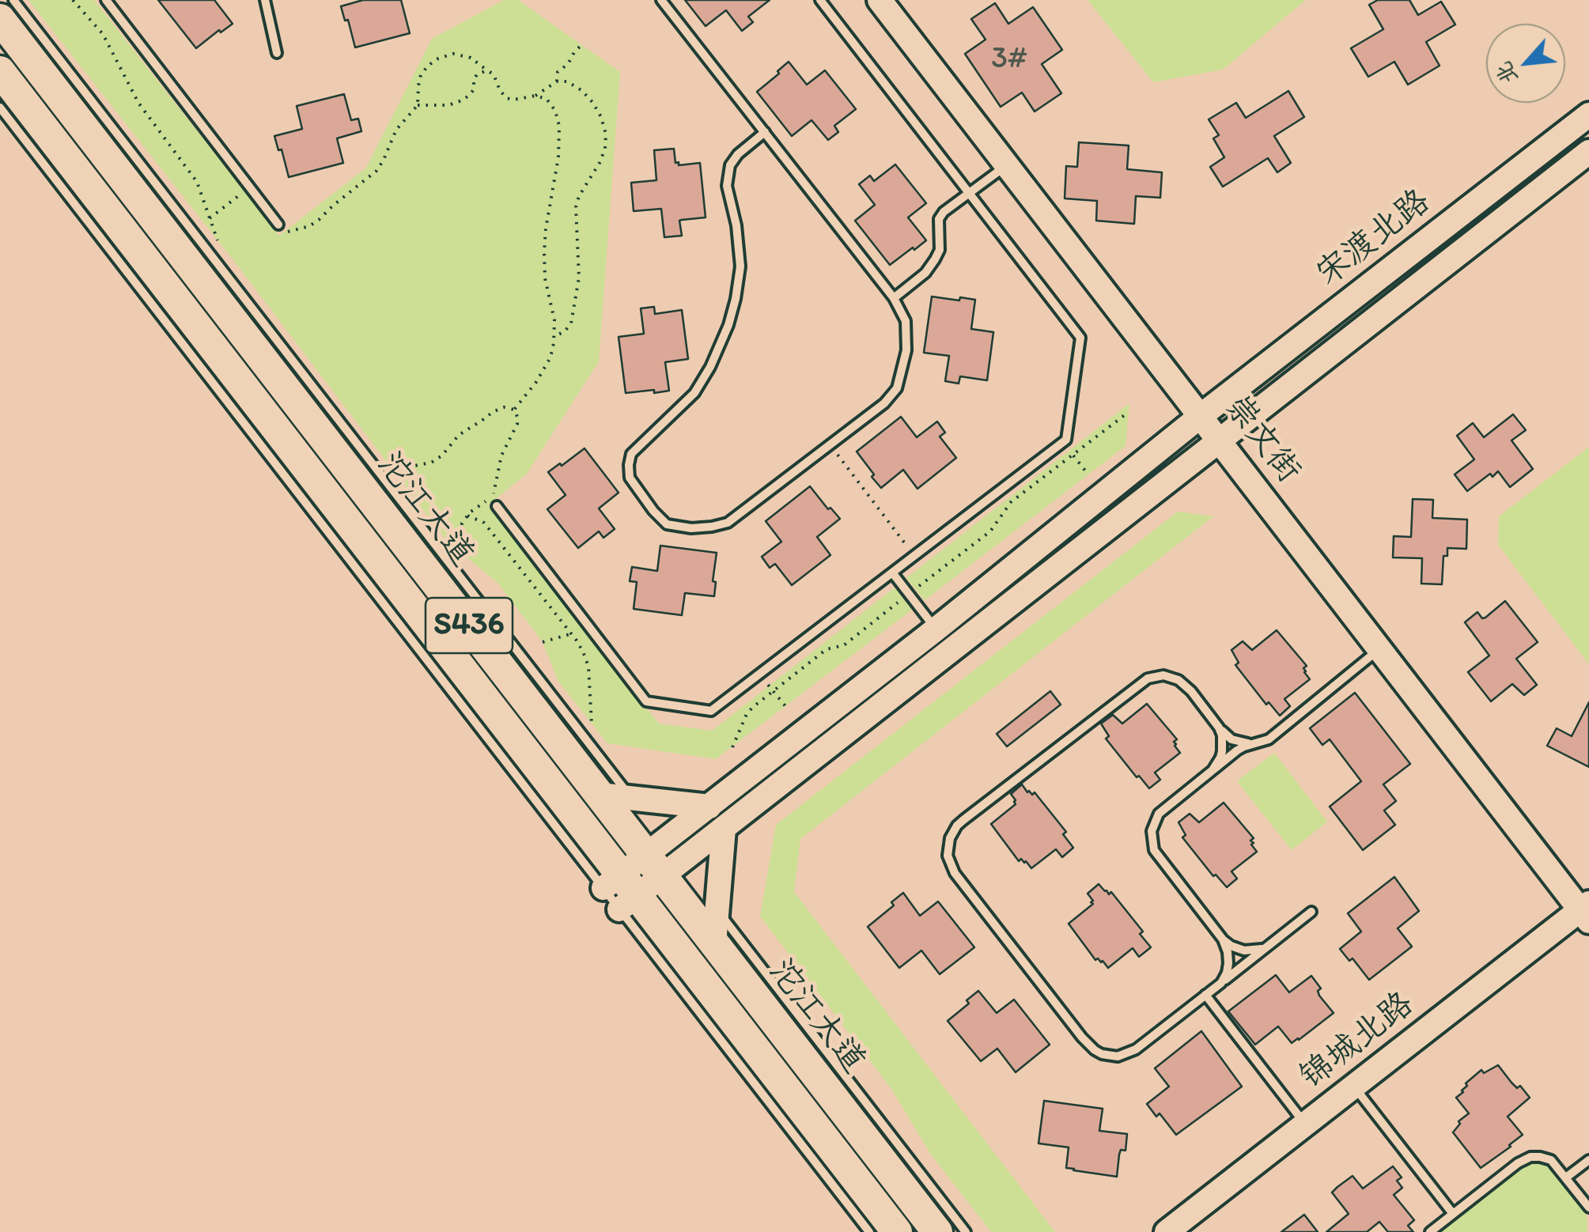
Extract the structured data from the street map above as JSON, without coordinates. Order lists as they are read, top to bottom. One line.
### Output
{"streets":{"highway":["沱江大道","S436"],"main road":["宋渡北路","崇文街","锦城北路"]},"crossings":[["宋渡北路","崇文街"],["宋渡北路","沱江大道"],["崇文街","锦城北路"]],"house_numbers":["3#"],"north":"bottom left"}
